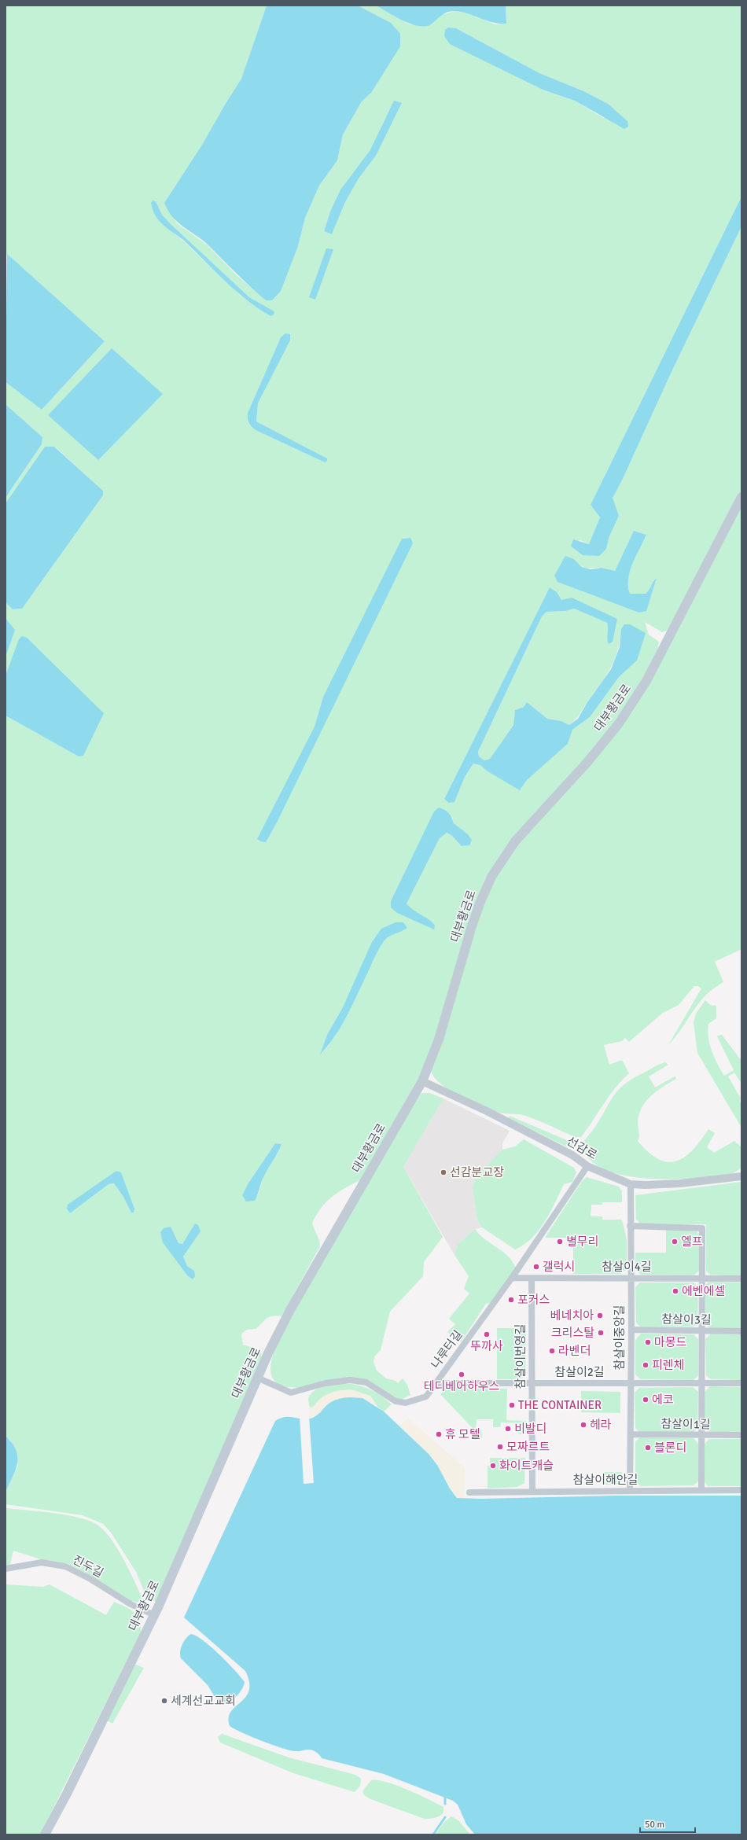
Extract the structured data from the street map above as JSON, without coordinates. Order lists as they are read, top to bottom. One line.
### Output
{"streets":{"main road":["대부황금로"],"street":["선감로","참살이4길","참살이3길","참살이중앙길","나루터길","참살이번영길","참살이2길","참살이1길","참살이해안길","진두길"]},"crossings":[["대부황금로","선감로"],["대부황금로","나루터길"],["대부황금로","진두길"],["선감로","참살이중앙길"],["선감로","나루터길"],["참살이4길","참살이중앙길"],["참살이4길","나루터길"],["참살이4길","참살이번영길"],["참살이3길","참살이중앙길"],["참살이중앙길","참살이2길"],["참살이중앙길","참살이1길"],["참살이중앙길","참살이해안길"],["나루터길","참살이2길"],["참살이번영길","참살이2길"],["참살이번영길","참살이해안길"]],"places":["선감분교장","별무리","엘프","갤럭시","에벤에셀","포커스","베네치아","크리스탈","뚜까사","마몽드","라벤더","피렌체","테디베어하우스","에코","THE CONTAINER","헤라","비발디","휴 모텔","모짜르트","블론디","화이트캐슬","세계선교교회"],"scale_bar":"50 m"}
